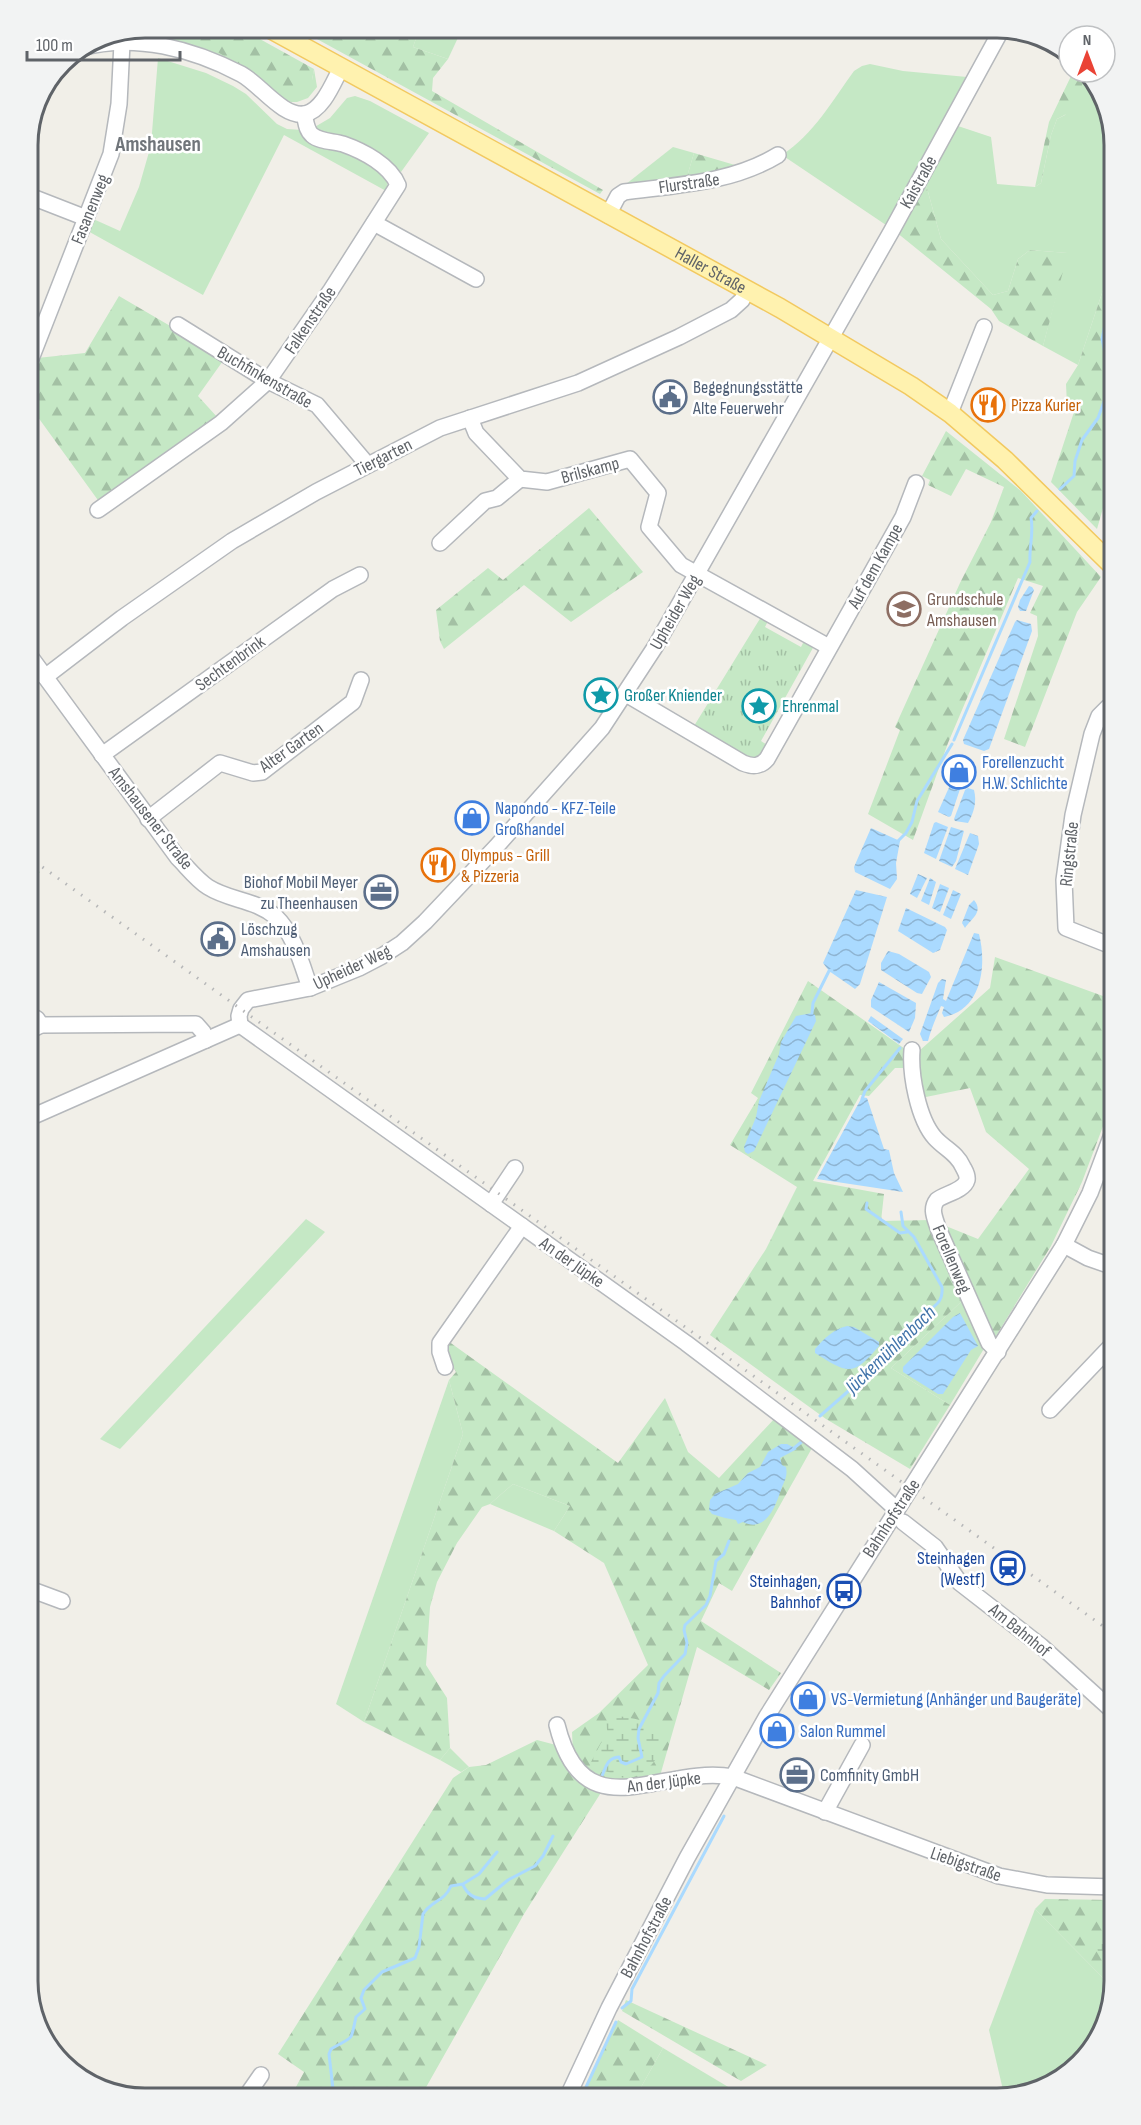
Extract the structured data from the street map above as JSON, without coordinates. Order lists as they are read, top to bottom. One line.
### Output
{"streets":{"main road":["Haller Straße"],"street":["Kaistraße","Flurstraße","Fasanenweg","Falkenstraße","Buchfinkenstraße","Tiergarten","Brilskamp","Auf dem Kampe","Upheider Weg","Sechtenbrink","Alter Garten","Amshausener Straße","Ringstraße","Forellenweg","An der Jüpke","Bahnhofstraße","Am Bahnhof","Liebigstraße"]},"crossings":[["Kaistraße","Haller Straße"],["Kaistraße","Upheider Weg"],["Flurstraße","Haller Straße"],["Haller Straße","Tiergarten"],["Haller Straße","Upheider Weg"],["Falkenstraße","Buchfinkenstraße"],["Buchfinkenstraße","Tiergarten"],["Tiergarten","Amshausener Straße"],["Brilskamp","Upheider Weg"],["Auf dem Kampe","Upheider Weg"],["Upheider Weg","Amshausener Straße"],["Upheider Weg","An der Jüpke"],["Sechtenbrink","Amshausener Straße"],["Alter Garten","Amshausener Straße"],["Forellenweg","Bahnhofstraße"],["An der Jüpke","Bahnhofstraße"],["An der Jüpke","Am Bahnhof"],["An der Jüpke","Liebigstraße"],["Bahnhofstraße","Am Bahnhof"],["Bahnhofstraße","Liebigstraße"]],"districts":["Amshausen"],"water":["Jückemühlenbach"],"places":{"public building":["Begegnungsstätte Alte Feuerwehr","Löschzug Amshausen"],"restaurant":["Pizza Kurier","Olympus - Grill & Pizzeria"],"school or university":["Grundschule Amshausen"],"place":["Großer Kniender","Ehrenmal"],"shop":["Forellenzucht H.W. Schlichte","Napondo - KFZ-Teile Großhandel","VS-Vermietung (Anhänger und Baugeräte)","Salon Rummel"],"office":["Biohof Mobil Meyer zu Theenhausen","Comfinity GmbH"],"station":["Steinhagen (Westf)"],"bus stop":["Steinhagen, Bahnhof"]},"scale_bar":"100 m","north":"top"}
